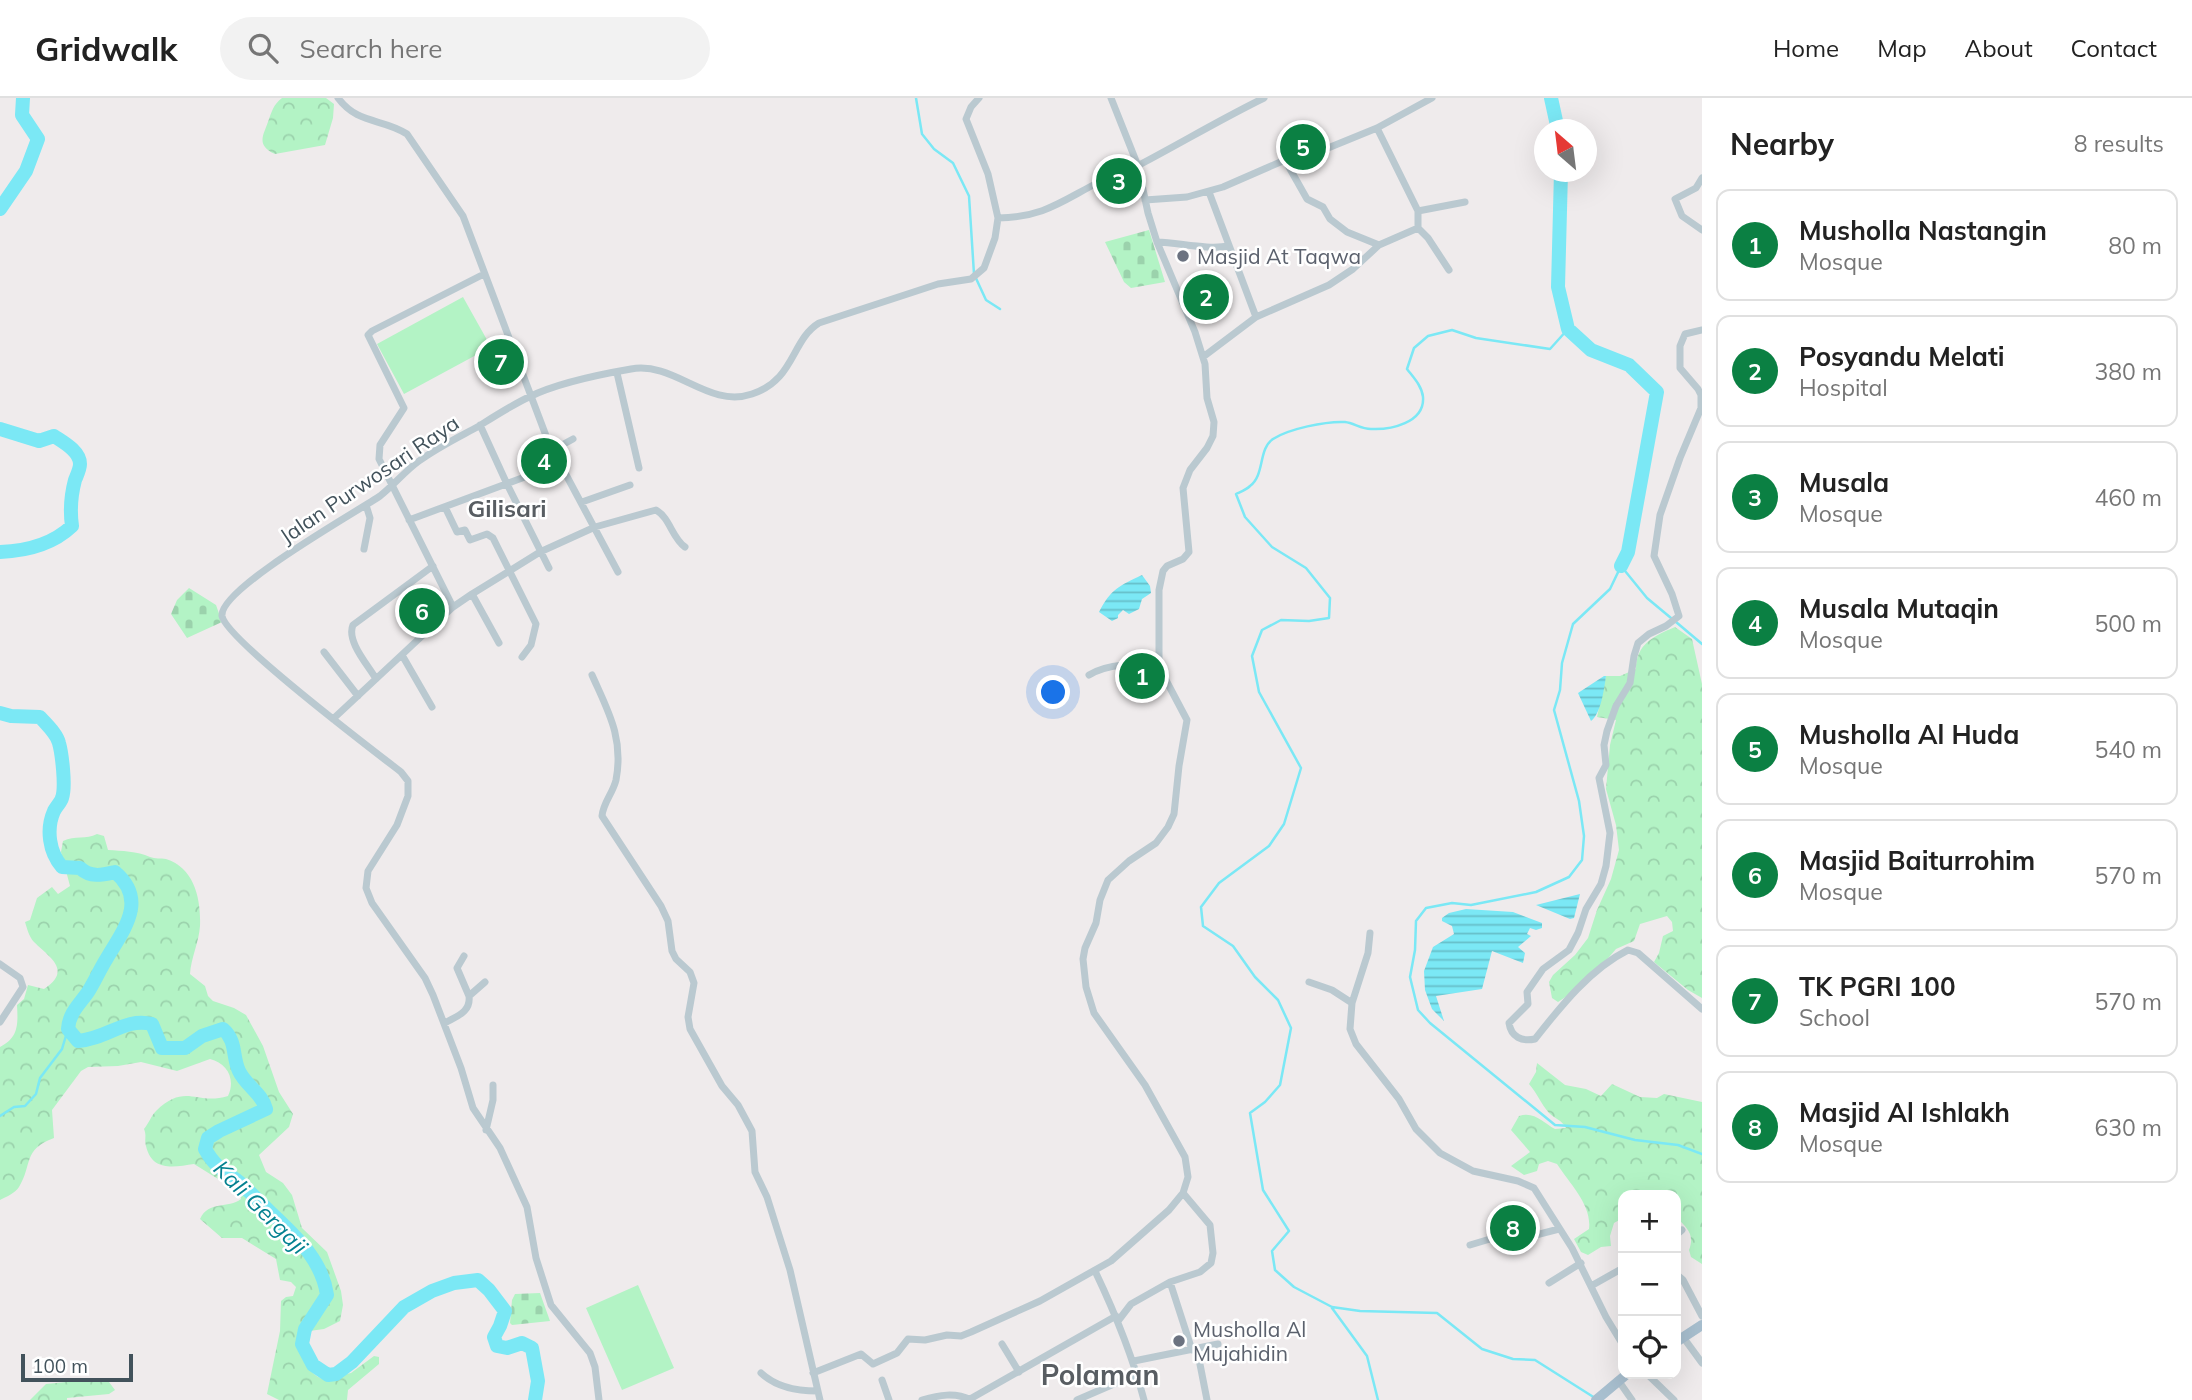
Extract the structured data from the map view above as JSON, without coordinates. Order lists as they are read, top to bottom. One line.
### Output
{"streets":{"street":["Jalan Purwosari Raya"]},"districts":["Gilisari","Polaman"],"water":["Kali Gergaji"],"places":["Masjid At Taqwa","Musholla Al Mujahidin"],"scale_bar":"100 m","north":"top left","page":{"header":"Gridwalk","search":"Search here","nav":["Home","Map","About","Contact"],"heading":["Nearby","8 results"],"pins":["5","3","2","7","4","6","1","8"],"list":[{"mark":"1","name":"Musholla Nastangin","note":"Mosque","value":"80 m"},{"mark":"2","name":"Posyandu Melati","note":"Hospital","value":"380 m"},{"mark":"3","name":"Musala","note":"Mosque","value":"460 m"},{"mark":"4","name":"Musala Mutaqin","note":"Mosque","value":"500 m"},{"mark":"5","name":"Musholla Al Huda","note":"Mosque","value":"540 m"},{"mark":"6","name":"Masjid Baiturrohim","note":"Mosque","value":"570 m"},{"mark":"7","name":"TK PGRI 100","note":"School","value":"570 m"},{"mark":"8","name":"Masjid Al Ishlakh","note":"Mosque","value":"630 m"}],"map_buttons":["+","−"],"scale":"100 m"}}
